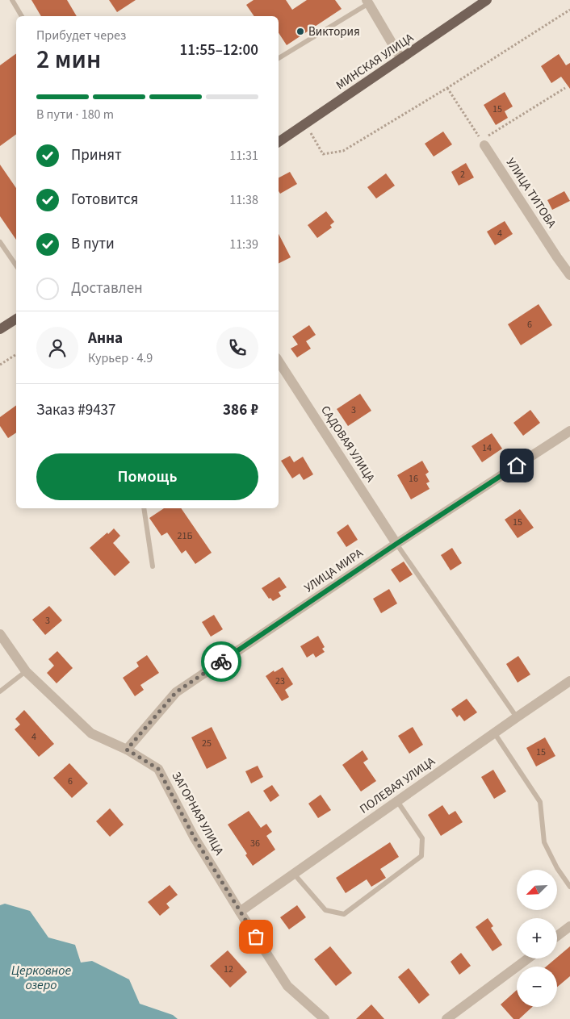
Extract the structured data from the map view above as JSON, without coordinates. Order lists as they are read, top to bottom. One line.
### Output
{"streets":{"main road":["МИНСКАЯ УЛИЦА"],"street":["УЛИЦА ТИТОВА","САДОВАЯ УЛИЦА","УЛИЦА МИРА","ПОЛЕВАЯ УЛИЦА","ЗАГОРНАЯ УЛИЦА"]},"crossings":[["САДОВАЯ УЛИЦА","УЛИЦА МИРА"],["УЛИЦА МИРА","ЗАГОРНАЯ УЛИЦА"],["ПОЛЕВАЯ УЛИЦА","ЗАГОРНАЯ УЛИЦА"]],"water":["Церковное озеро"],"places":["Виктория"],"house_numbers":["15","2","4","6","3","14","16","15","21Б","3","23","4","25","15","6","36","12"],"north":"bottom left","page":{"heading":["2 мин","Прибудет через","11:55–12:00"],"panel":["Анна","Курьер · 4.9","Заказ #9437","386 ₽"],"bar":"В пути · 180 m","list":[["Принят","11:31"],["Готовится","11:38"],["В пути","11:39"],"Доставлен"],"buttons":"Помощь","map_buttons":["+","−"]}}
